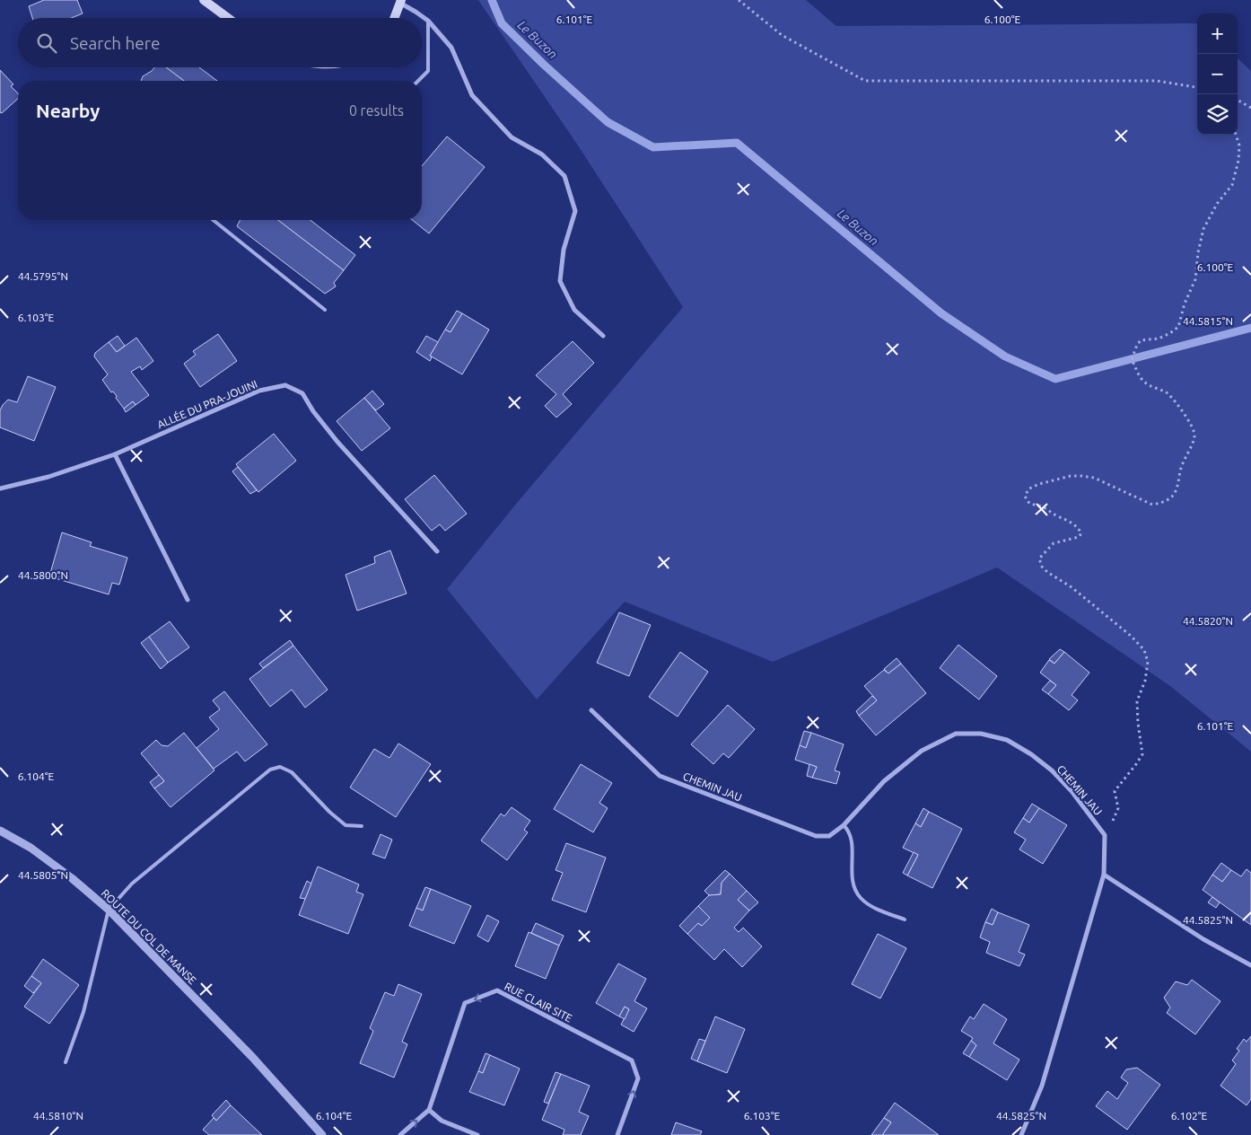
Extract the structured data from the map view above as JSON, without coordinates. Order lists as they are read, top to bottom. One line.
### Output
{"streets":{"street":["ALLÉE DU PRA-JOUINI","CHEMIN JAU","ROUTE DU COL DE MANSE","RUE CLAIR SITE"]},"water":["Le Buzon"],"page":{"map_buttons":["+","−"],"search":"Search here","heading":["Nearby","0 results"]},"coordinates":["6.101°E","6.100°E","44.5795°N","6.103°E","44.5815°N","44.5800°N","44.5820°N","6.104°E","44.5805°N","44.5825°N","6.102°E","44.5810°N"]}
